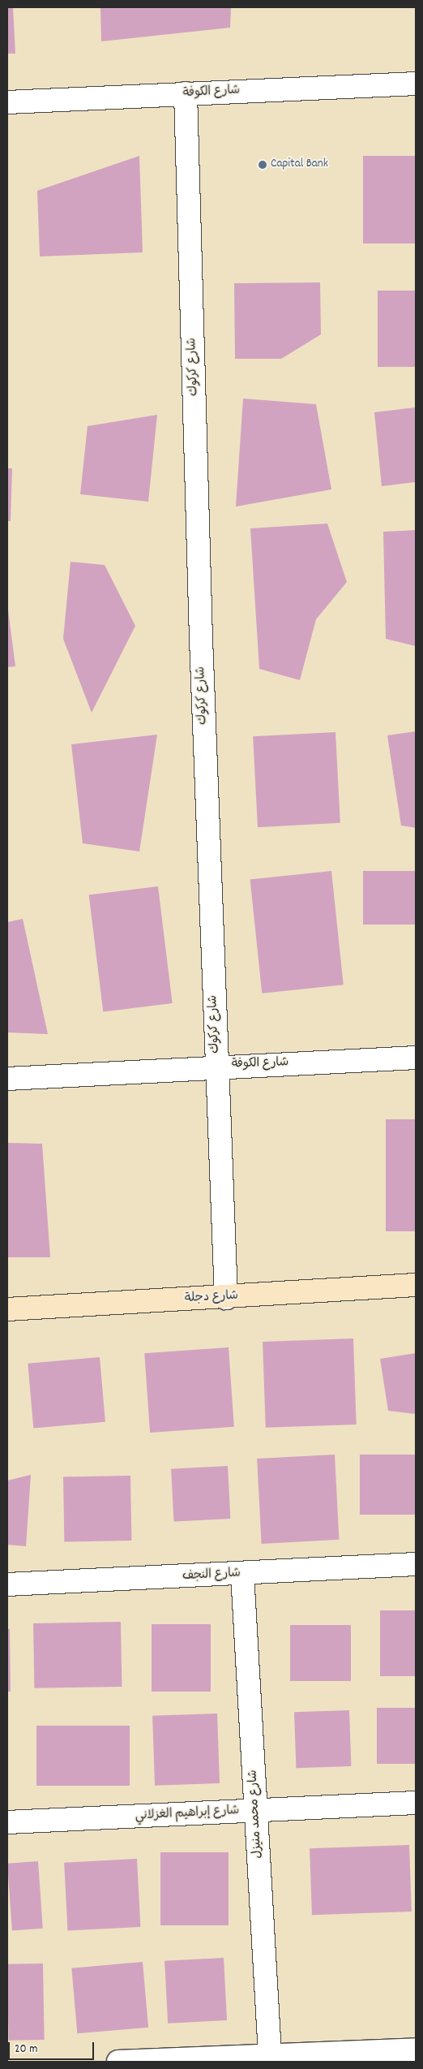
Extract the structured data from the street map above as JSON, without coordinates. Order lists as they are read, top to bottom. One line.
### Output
{"streets":{"street":["شارع الكوفة","شارع كركوك","شارع دجلة","شارع النجف","شارع إبراهيم الغزلاني","شارع محمد منيزل"]},"crossings":[["شارع الكوفة","شارع كركوك"],["شارع كركوك","شارع دجلة"],["شارع النجف","شارع محمد منيزل"],["شارع إبراهيم الغزلاني","شارع محمد منيزل"]],"places":["Capital Bank"],"scale_bar":"20 m"}
